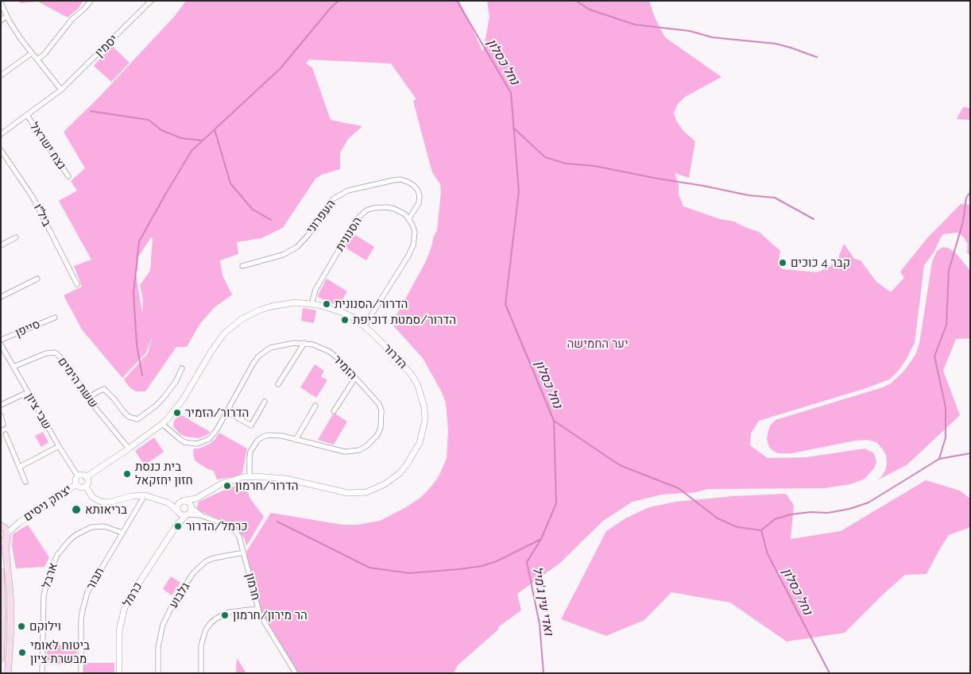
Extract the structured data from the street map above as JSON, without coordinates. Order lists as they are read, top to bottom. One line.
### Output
{"streets":{"street":["יסמין","נצח ישראל","ביל״ו","העפרוני","הסנונית","סייפן","הדרור","הזמיר","ששת הימים","שבי ציון","יצחק ניסים","ארבל","תבור","חרמון","כרמל","גלבוע"]},"crossings":[["יסמין","נצח ישראל"],["העפרוני","הסנונית"],["הסנונית","הדרור"],["הדרור","הזמיר"],["הדרור","ששת הימים"],["הדרור","חרמון"],["הדרור","כרמל"],["ששת הימים","שבי ציון"],["שבי ציון","יצחק ניסים"],["ארבל","תבור"],["חרמון","כרמל"],["חרמון","גלבוע"]],"water":["נחל כסלון","ואדי עין ג'מיל"],"parks":["יער החמישה"],"places":["קבר 4 כוכים","הדרור/הסנונית","הדרור/סמטת דוכיפת","הדרור/הזמיר","בית כנסת חזון יחזקאל","הדרור/חרמון","בריאותא","כרמל/הדרור","הר מירון/חרמון","וילוקם","ביטוח לאומי מבשרת ציון"]}
